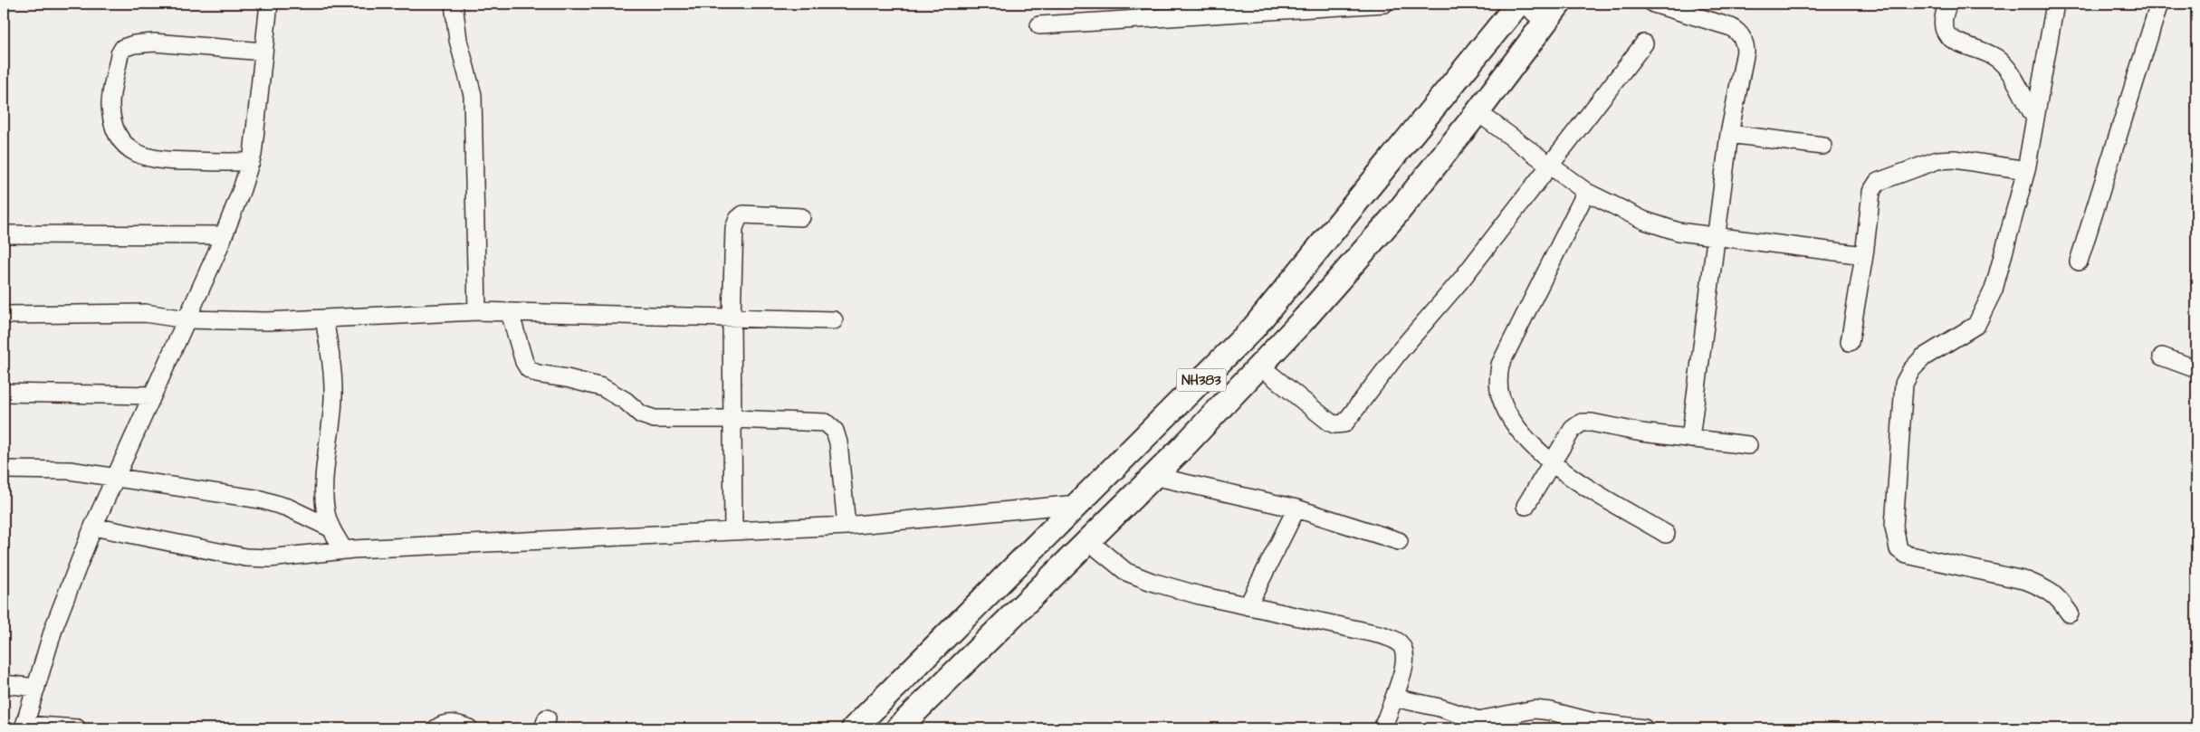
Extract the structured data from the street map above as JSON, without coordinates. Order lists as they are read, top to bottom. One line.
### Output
{"streets":{"highway":["NH383"]}}
